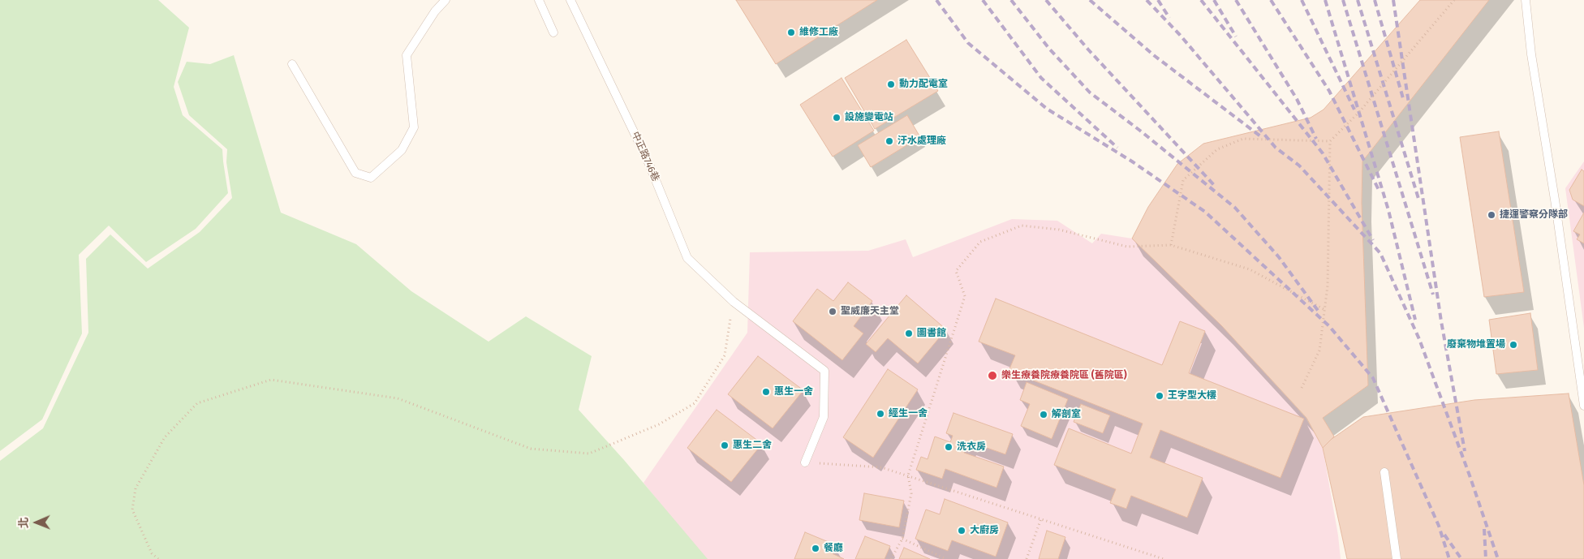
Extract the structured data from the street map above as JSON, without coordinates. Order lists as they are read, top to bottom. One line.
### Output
{"streets":{"lane":["中正路746巷"]},"places":["維修工廠","動力配電室","設施變電站","汙水處理廠","捷運警察分隊部","聖威廉天主堂","圖書館","廢棄物堆置場","樂生療養院療養院區 (舊院區)","惠生一舍","王字型大樓","經生一舍","解剖室","惠生二舍","洗衣房","大廚房","餐廳"],"north":"left"}
